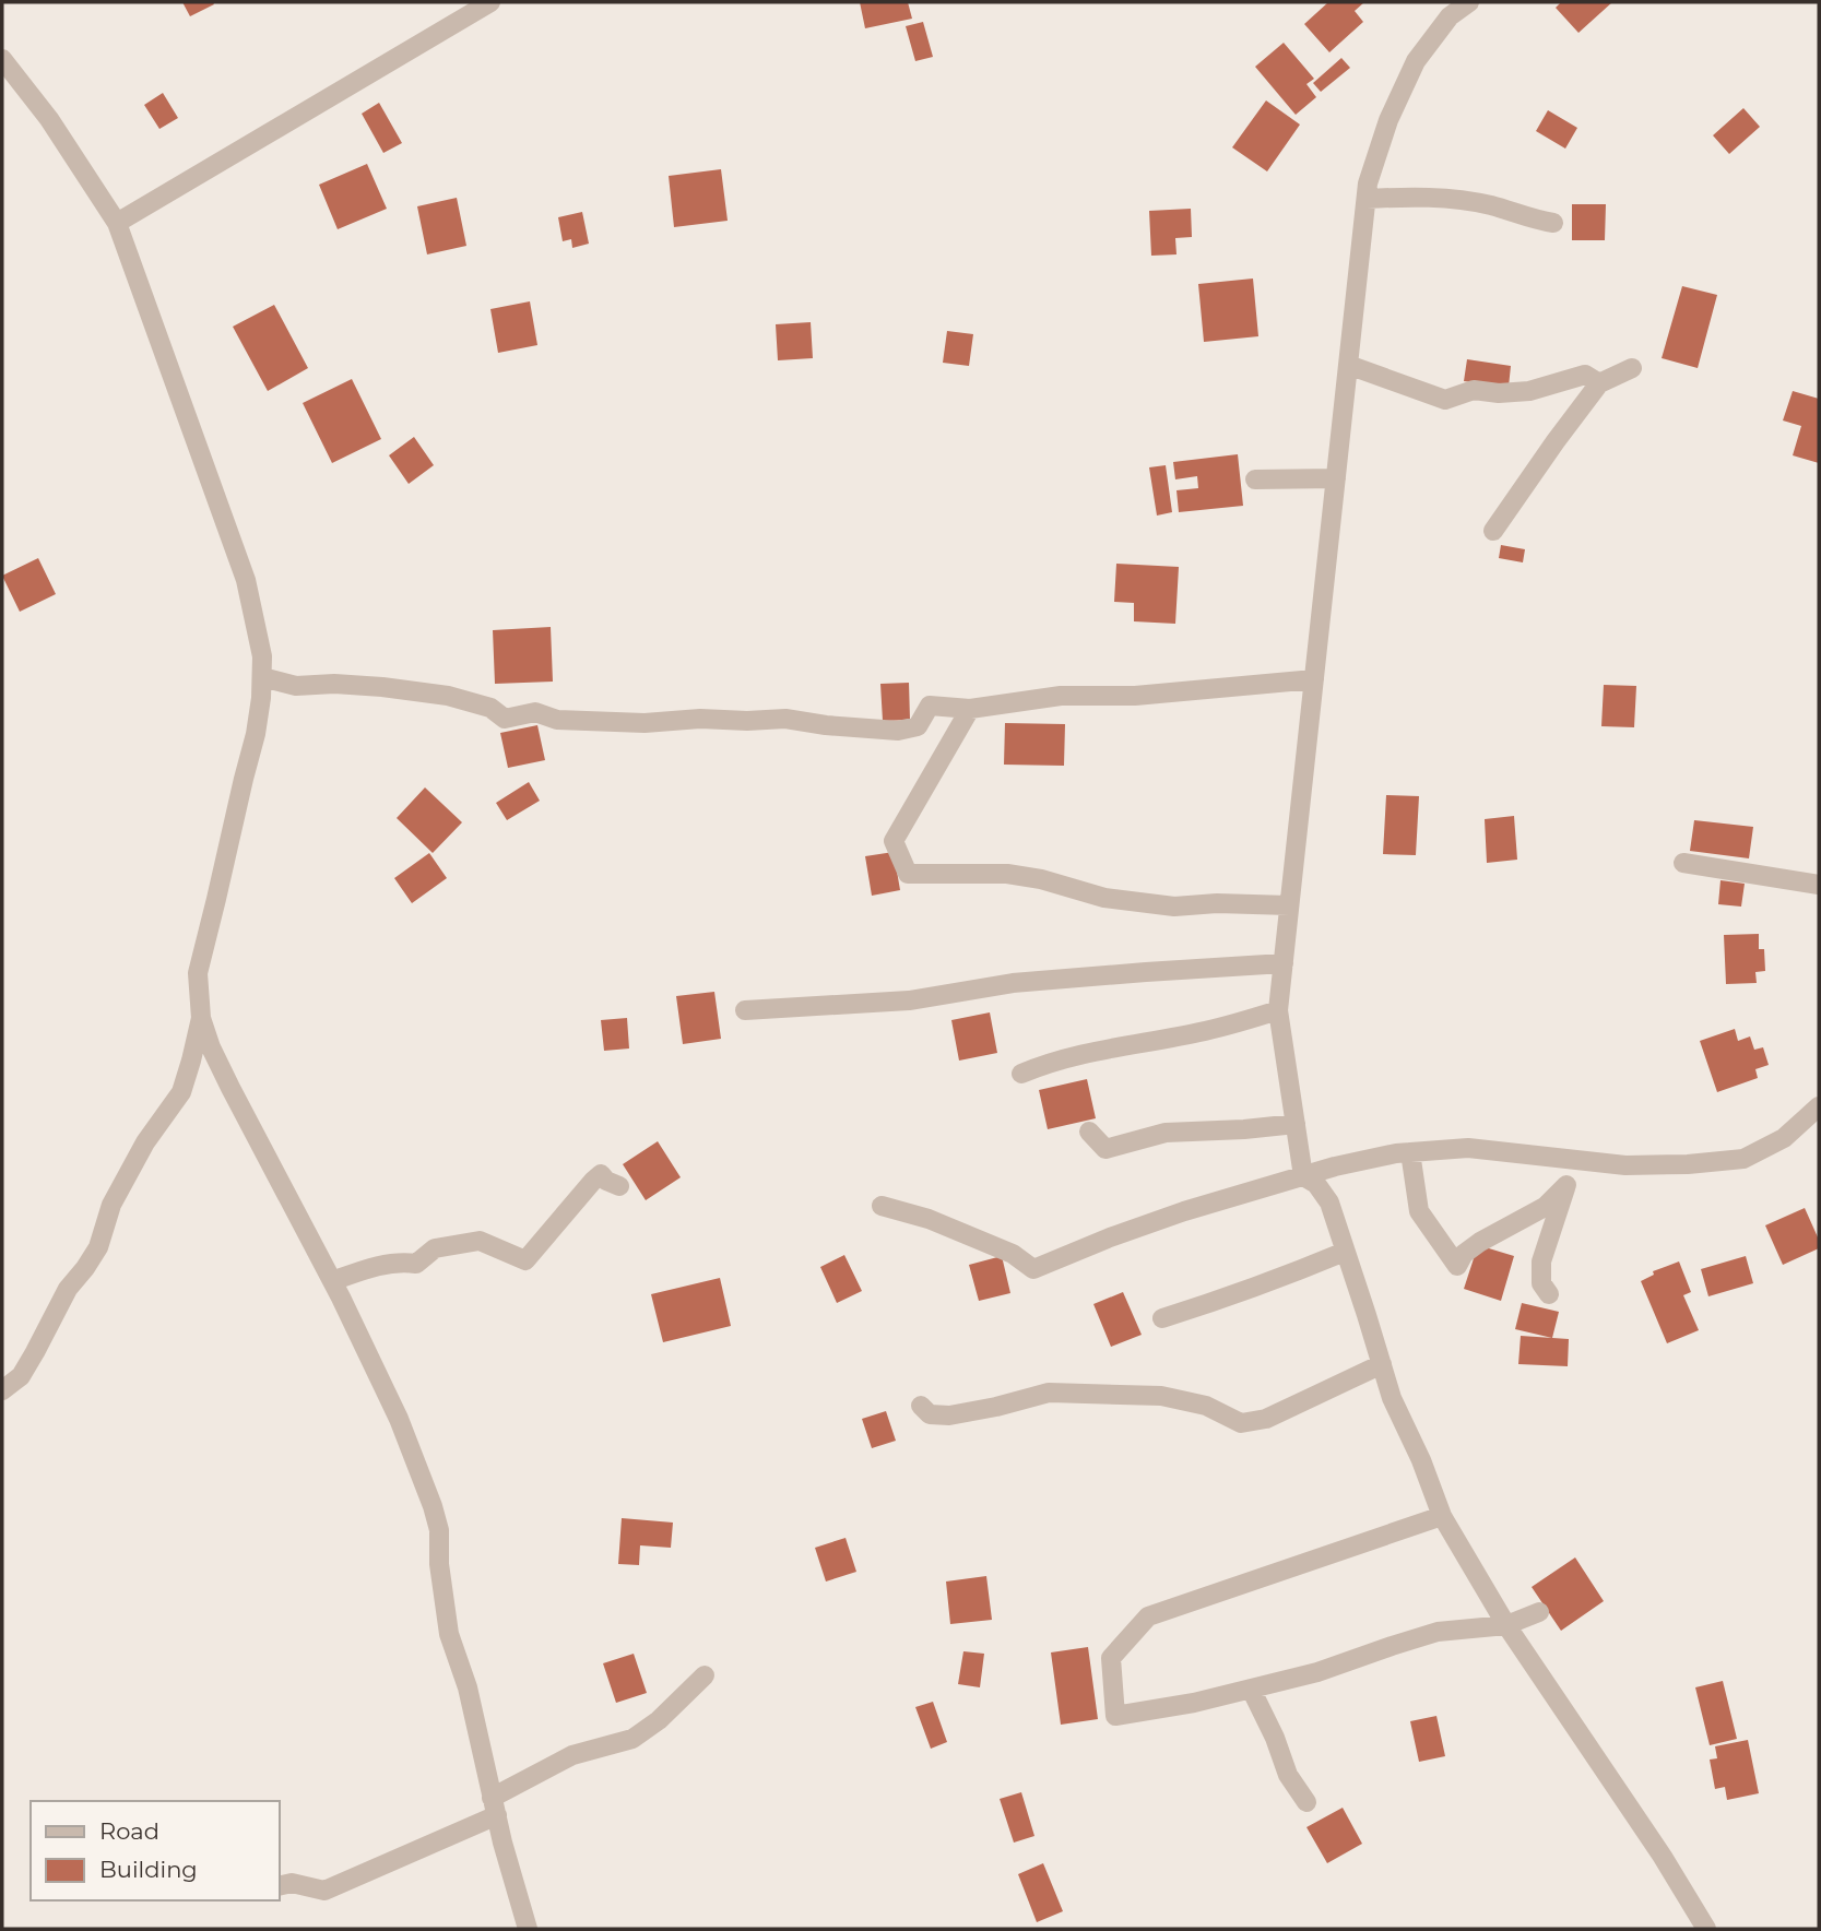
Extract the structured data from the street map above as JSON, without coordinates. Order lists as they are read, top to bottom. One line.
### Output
{"legend":["Road","Building"]}
